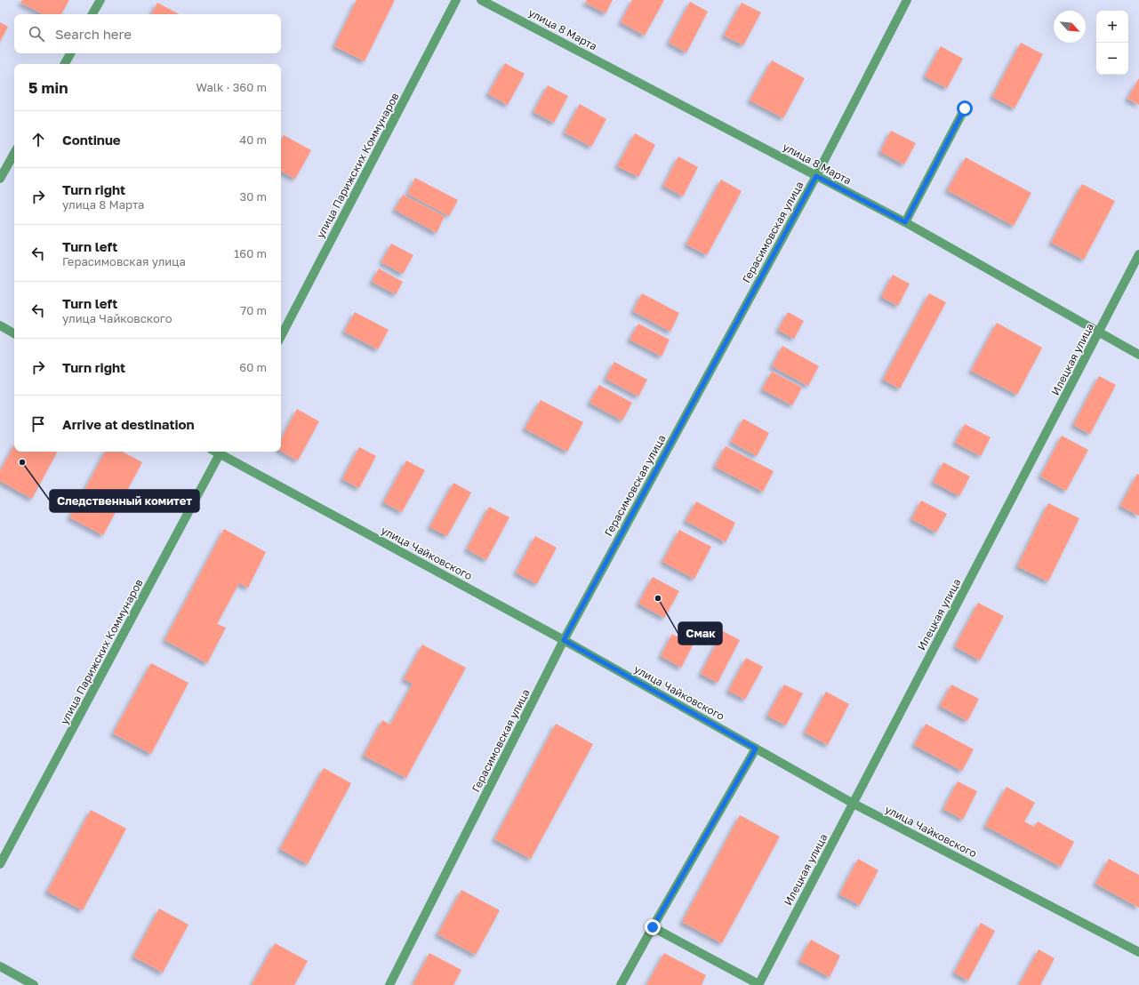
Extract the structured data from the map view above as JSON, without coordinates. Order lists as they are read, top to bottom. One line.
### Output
{"streets":{"street":["улица 8 Марта","улица Парижских Коммунаров","Герасимовская улица","Илецкая улица","улица Чайковского"]},"crossings":[["улица 8 Марта","Герасимовская улица"],["улица 8 Марта","Илецкая улица"],["улица Парижских Коммунаров","улица Чайковского"],["Герасимовская улица","улица Чайковского"],["Илецкая улица","улица Чайковского"]],"places":["Следственный комитет","Смак"],"north":"bottom right","page":{"map_buttons":["+","−"],"search":"Search here","heading":["5 min","Walk · 360 m"],"list":[["Continue","40 m"],["Turn right","улица 8 Марта","30 m"],["Turn left","Герасимовская улица","160 m"],["Turn left","улица Чайковского","70 m"],["Turn right","60 m"],"Arrive at destination"]}}
